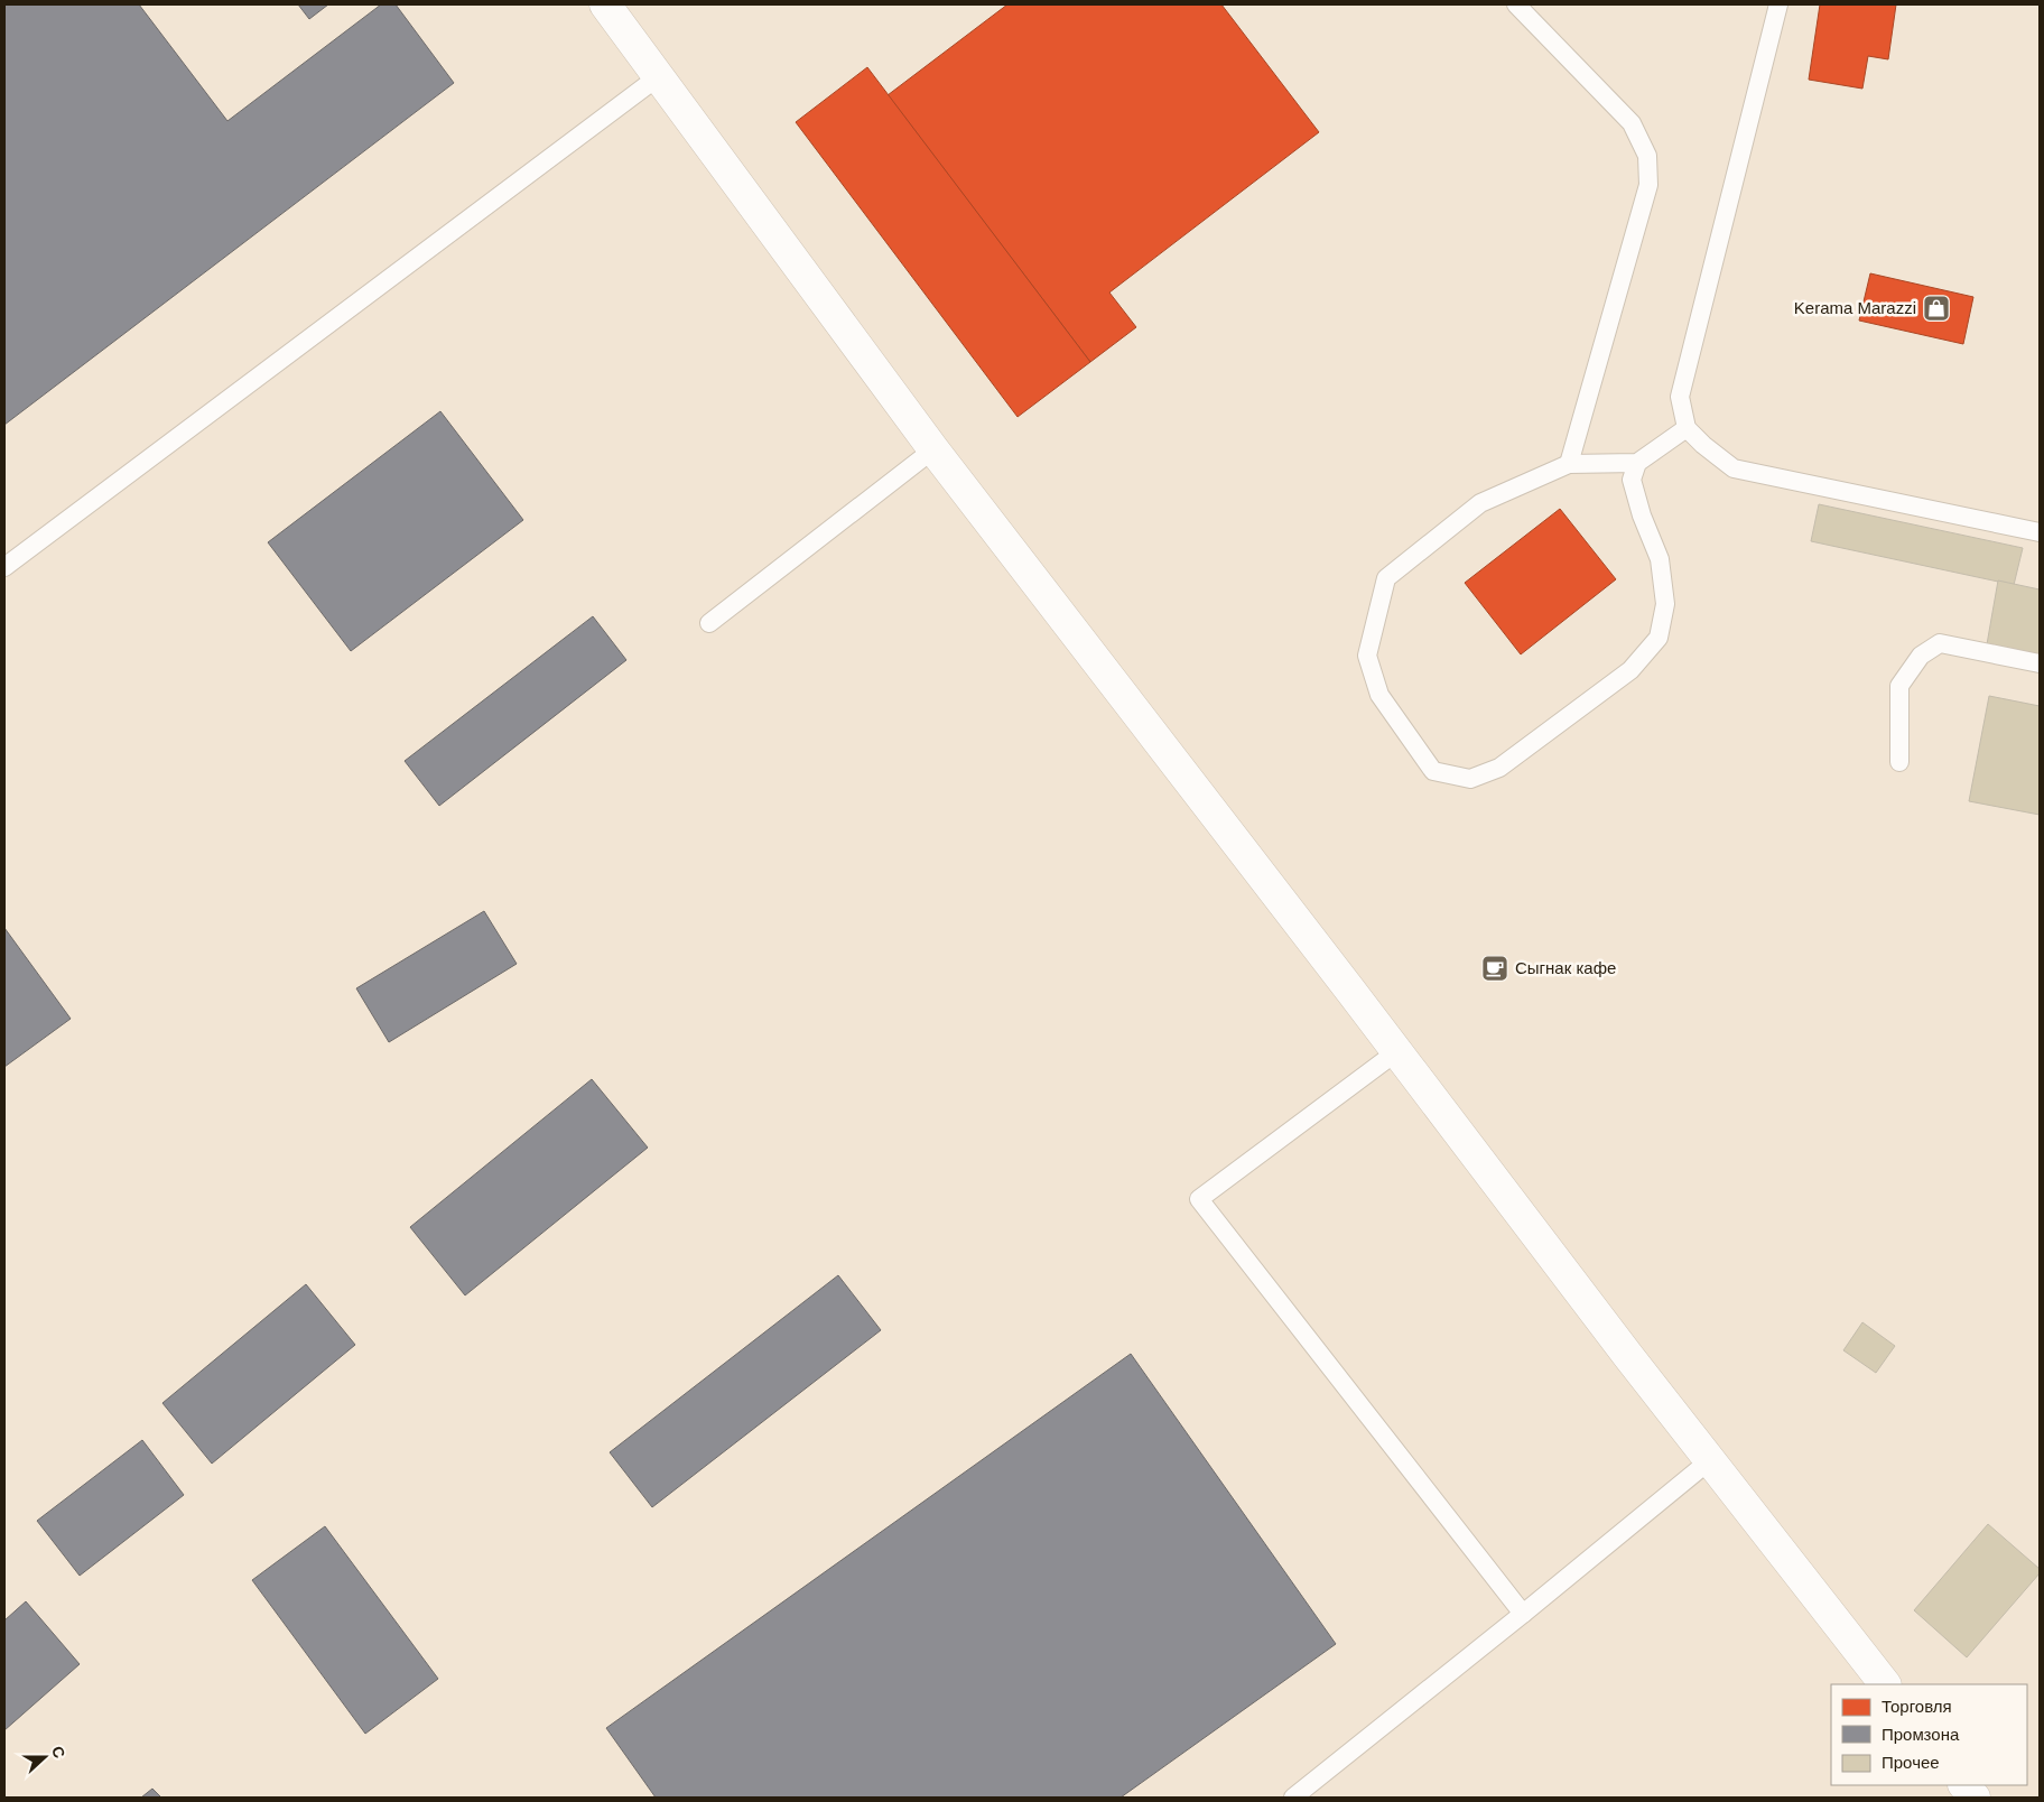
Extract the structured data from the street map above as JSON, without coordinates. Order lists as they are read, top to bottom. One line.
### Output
{"places":{"shop":["Kerama Marazzi"],"cafe":["Сыгнак кафе"]},"legend":["Торговля","Промзона","Прочее"],"north":"right"}
